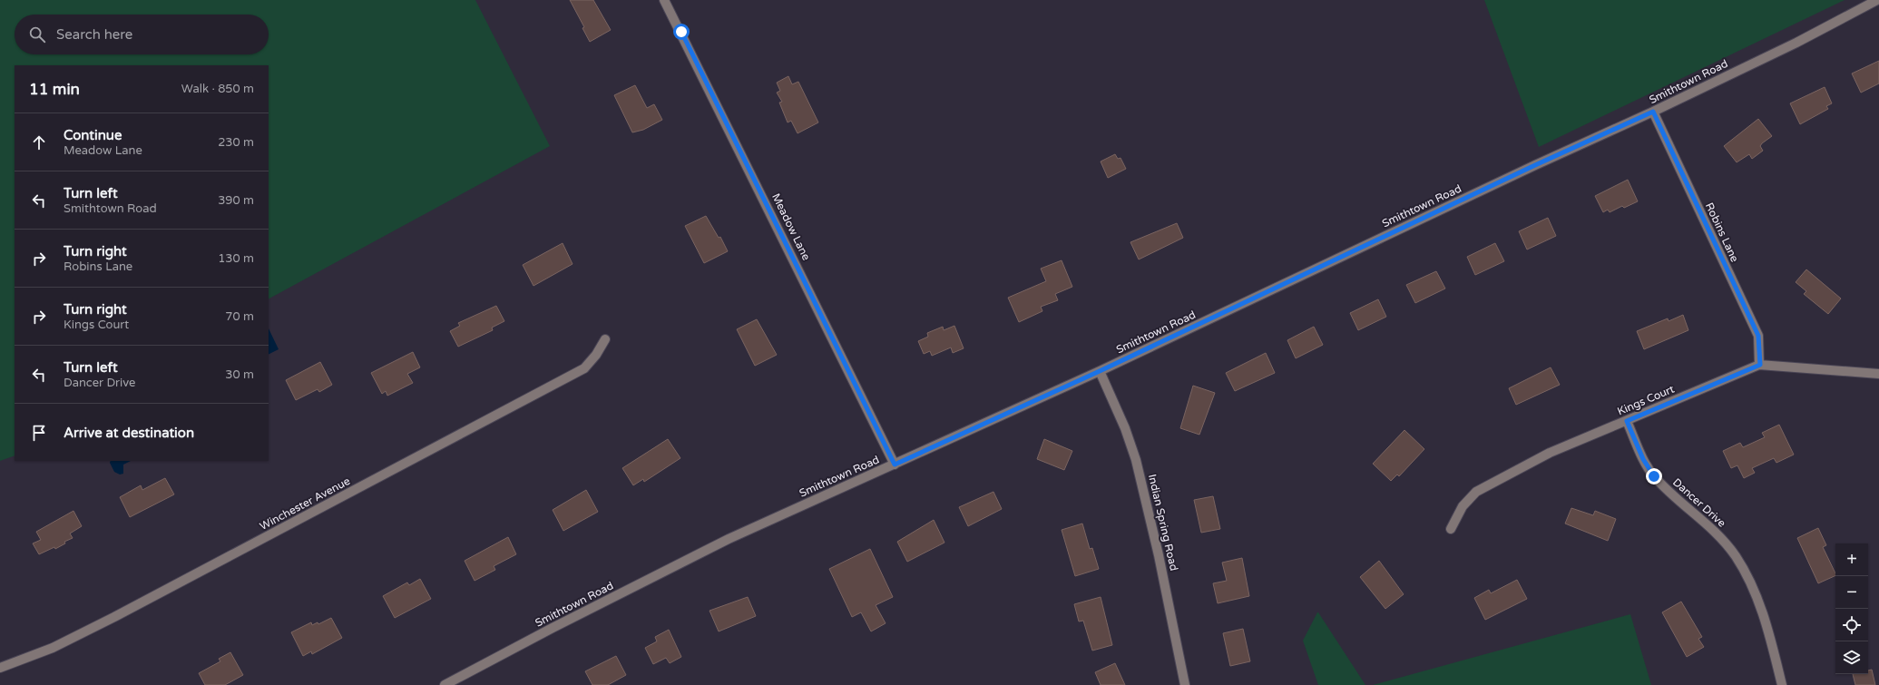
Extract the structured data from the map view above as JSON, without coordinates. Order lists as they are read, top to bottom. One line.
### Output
{"streets":{"street":["Smithtown Road","Meadow Lane","Robins Lane","Kings Court","Dancer Drive","Winchester Avenue","Indian Spring Road"]},"crossings":[["Smithtown Road","Meadow Lane"],["Smithtown Road","Robins Lane"],["Smithtown Road","Indian Spring Road"],["Robins Lane","Kings Court"],["Kings Court","Dancer Drive"]],"page":{"search":"Search here","heading":["11 min","Walk · 850 m"],"list":[["Continue","Meadow Lane","230 m"],["Turn left","Smithtown Road","390 m"],["Turn right","Robins Lane","130 m"],["Turn right","Kings Court","70 m"],["Turn left","Dancer Drive","30 m"],"Arrive at destination"],"map_buttons":["+","−"]}}
